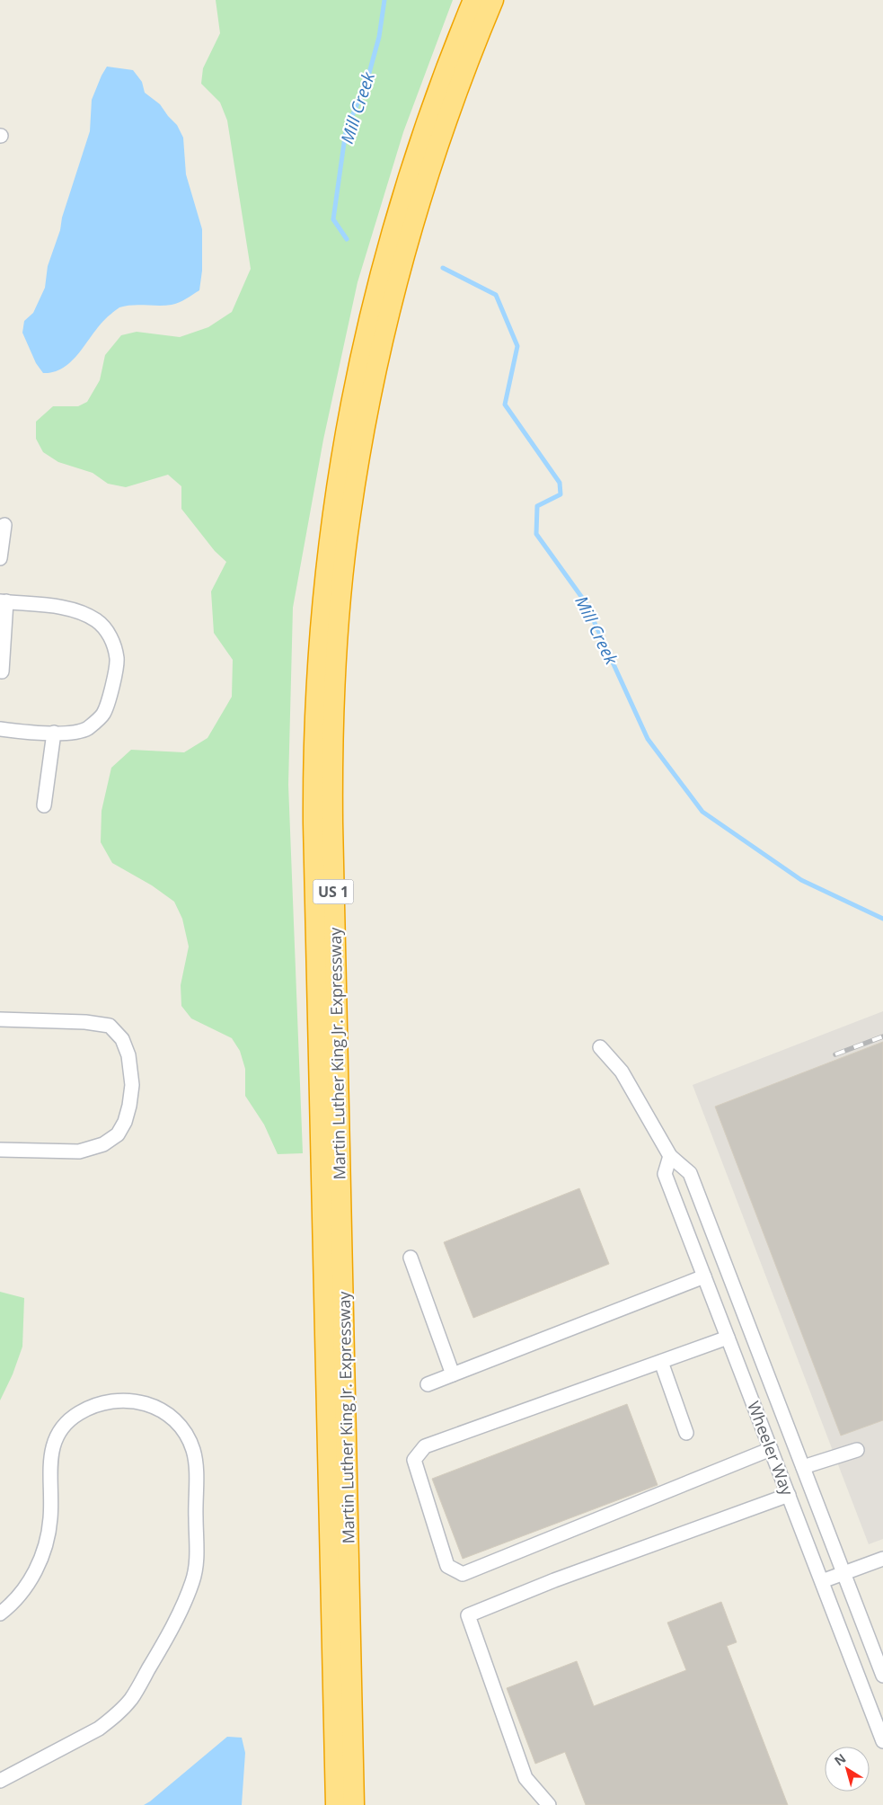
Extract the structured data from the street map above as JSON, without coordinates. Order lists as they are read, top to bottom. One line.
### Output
{"streets":{"highway":["US 1","Martin Luther King Jr. Expressway"],"street":["Wheeler Way"]},"water":["Mill Creek"],"north":"top left"}
